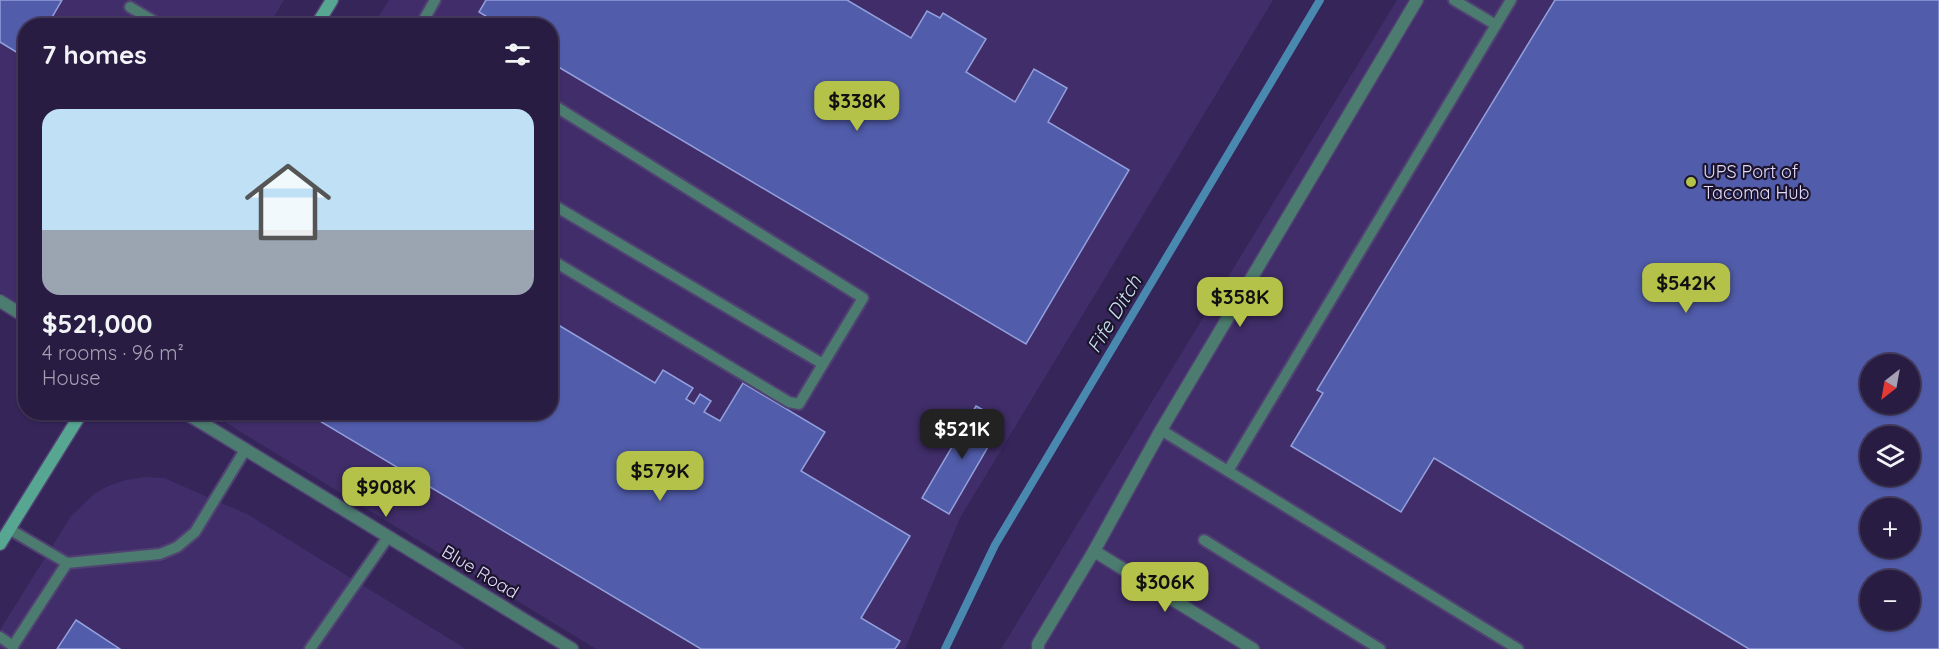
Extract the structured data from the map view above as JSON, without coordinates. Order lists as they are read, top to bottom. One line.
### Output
{"streets":{"street":["Blue Road"]},"water":["Fife Ditch"],"places":["UPS Port of Tacoma Hub"],"north":"bottom left","page":{"heading":"7 homes","price":["$338K","$542K","$358K","$521K","$579K","$908K","$306K"],"list":[{"name":"$521,000","note":"4 rooms · 96 m² · House"}],"map_buttons":["+","−"]}}
